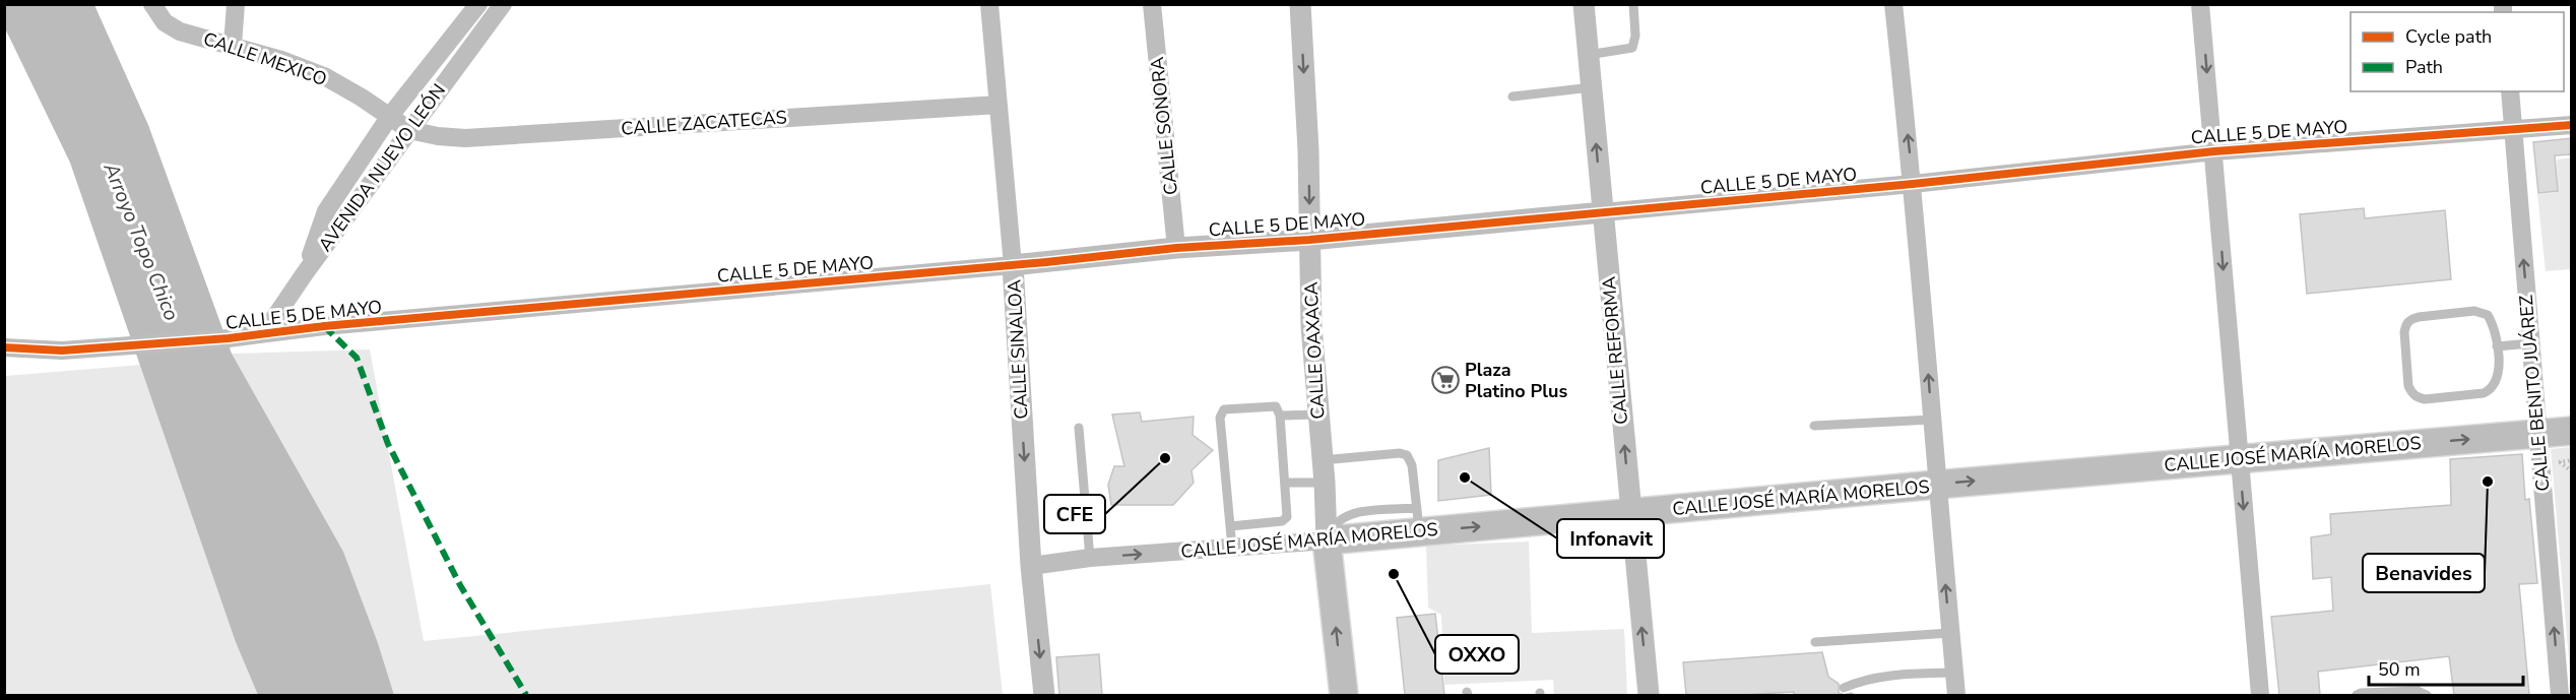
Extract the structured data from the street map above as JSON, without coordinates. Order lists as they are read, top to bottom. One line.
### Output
{"streets":{"main road":["CALLE OAXACA","CALLE JOSÉ MARÍA MORELOS"],"street":["CALLE MEXICO","CALLE ZACATECAS","CALLE SONORA","CALLE 5 DE MAYO","AVENIDA NUEVO LEÓN","CALLE SINALOA","CALLE REFORMA","CALLE BENITO JUÁREZ"]},"crossings":[["CALLE MEXICO","CALLE ZACATECAS"],["CALLE MEXICO","AVENIDA NUEVO LEÓN"],["CALLE ZACATECAS","AVENIDA NUEVO LEÓN"],["CALLE ZACATECAS","CALLE SINALOA"],["CALLE SONORA","CALLE 5 DE MAYO"],["CALLE 5 DE MAYO","AVENIDA NUEVO LEÓN"],["CALLE 5 DE MAYO","CALLE SINALOA"],["CALLE 5 DE MAYO","CALLE OAXACA"],["CALLE 5 DE MAYO","CALLE REFORMA"],["CALLE 5 DE MAYO","CALLE BENITO JUÁREZ"],["CALLE SINALOA","CALLE JOSÉ MARÍA MORELOS"],["CALLE OAXACA","CALLE JOSÉ MARÍA MORELOS"],["CALLE REFORMA","CALLE JOSÉ MARÍA MORELOS"],["CALLE BENITO JUÁREZ","CALLE JOSÉ MARÍA MORELOS"]],"one_way":["CALLE SINALOA","CALLE REFORMA","CALLE BENITO JUÁREZ","CALLE JOSÉ MARÍA MORELOS"],"water":["Arroyo Topo Chico"],"places":{"supermarket":["Plaza Platino Plus"],"other":["CFE","Infonavit","Benavides","OXXO"]},"legend":["Cycle path","Path"],"scale_bar":"50 m"}
